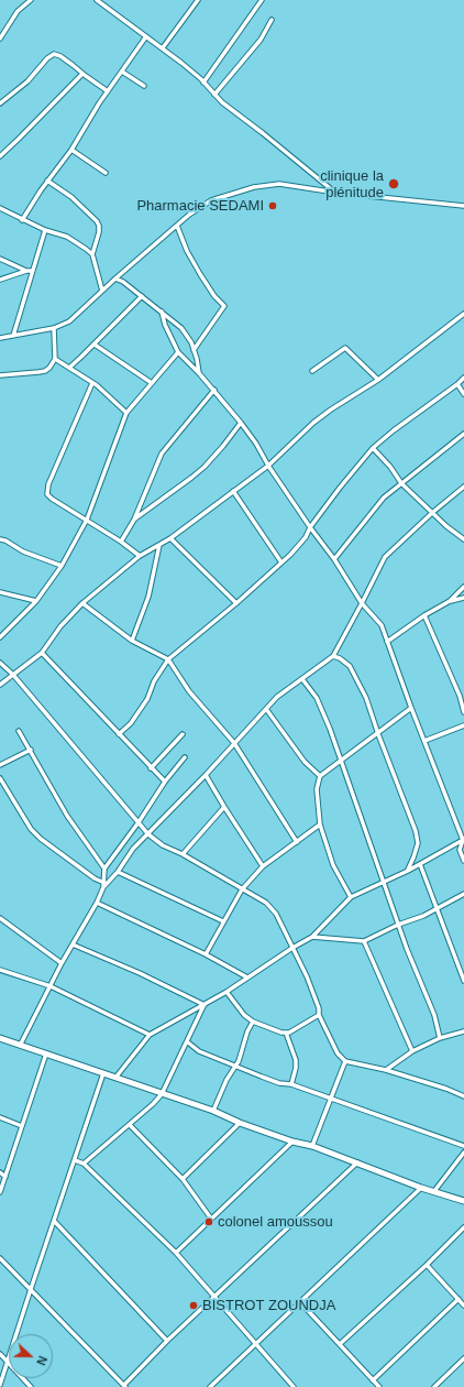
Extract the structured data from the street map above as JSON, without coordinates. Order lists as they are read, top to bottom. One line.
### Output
{"places":["clinique la plénitude","Pharmacie SEDAMI","colonel amoussou","BISTROT ZOUNDJA"],"north":"right"}
